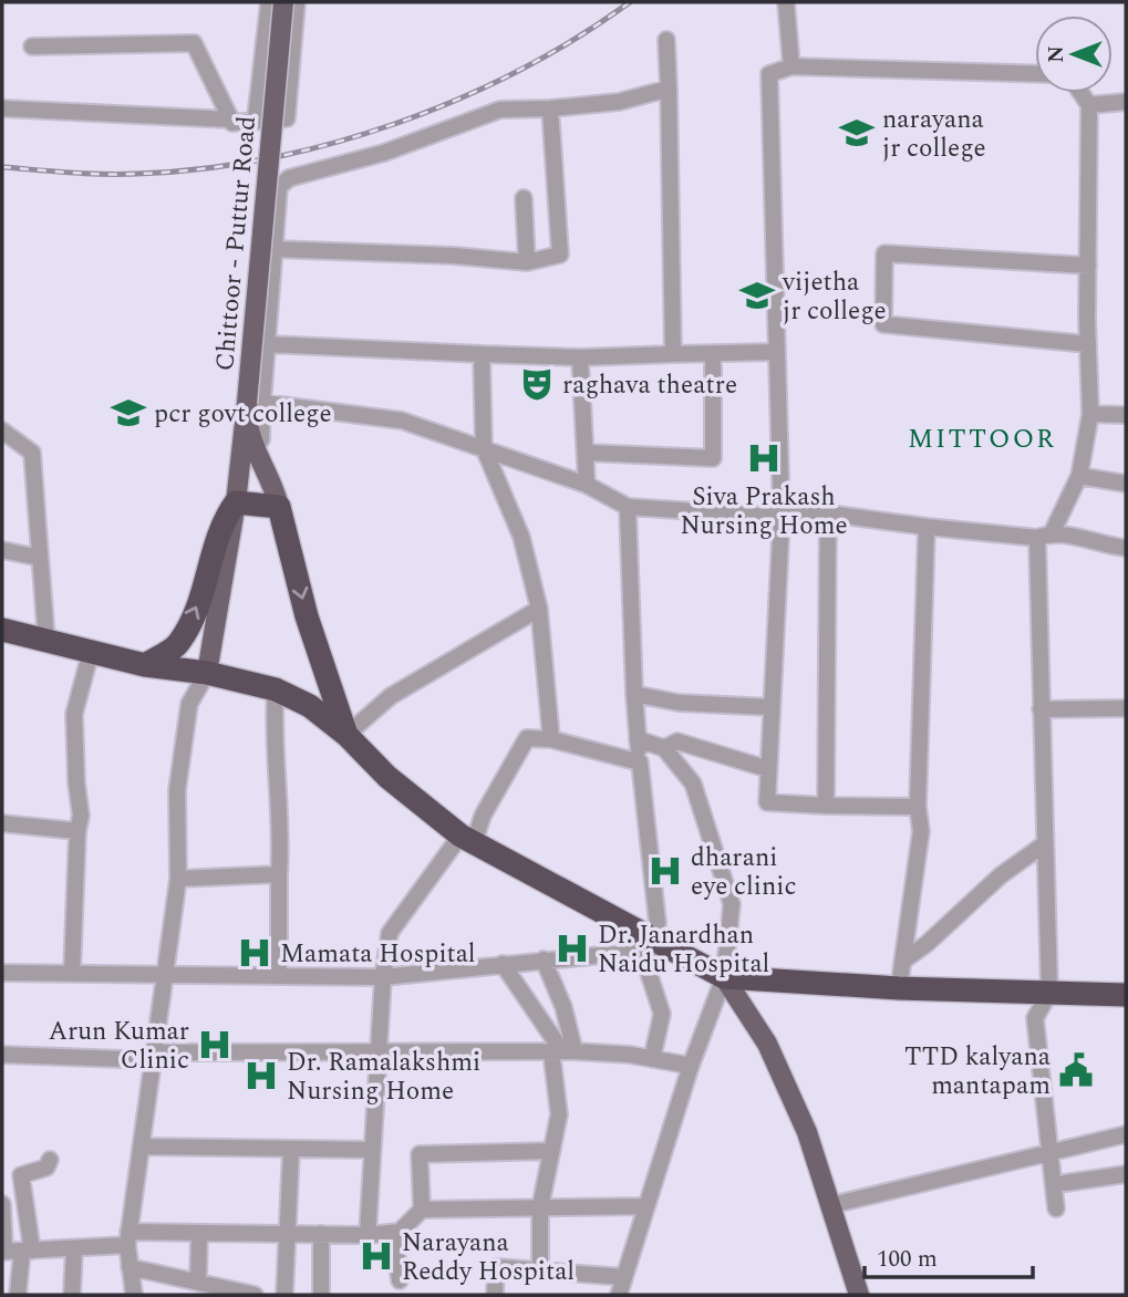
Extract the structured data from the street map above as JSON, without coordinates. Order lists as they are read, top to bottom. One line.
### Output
{"streets":{"main road":["Chittoor - Puttur Road"]},"districts":["MITTOOR"],"places":{"school or university":["narayana jr college","vijetha jr college","pcr govt college"],"theatre":["raghava theatre"],"hospital":["Siva Prakash Nursing Home","dharani eye clinic","Dr. Janardhan Naidu Hospital","Mamata Hospital","Arun Kumar Clinic","Dr. Ramalakshmi Nursing Home","Narayana Reddy Hospital"],"public building":["TTD kalyana mantapam"]},"scale_bar":"100 m","north":"left"}
